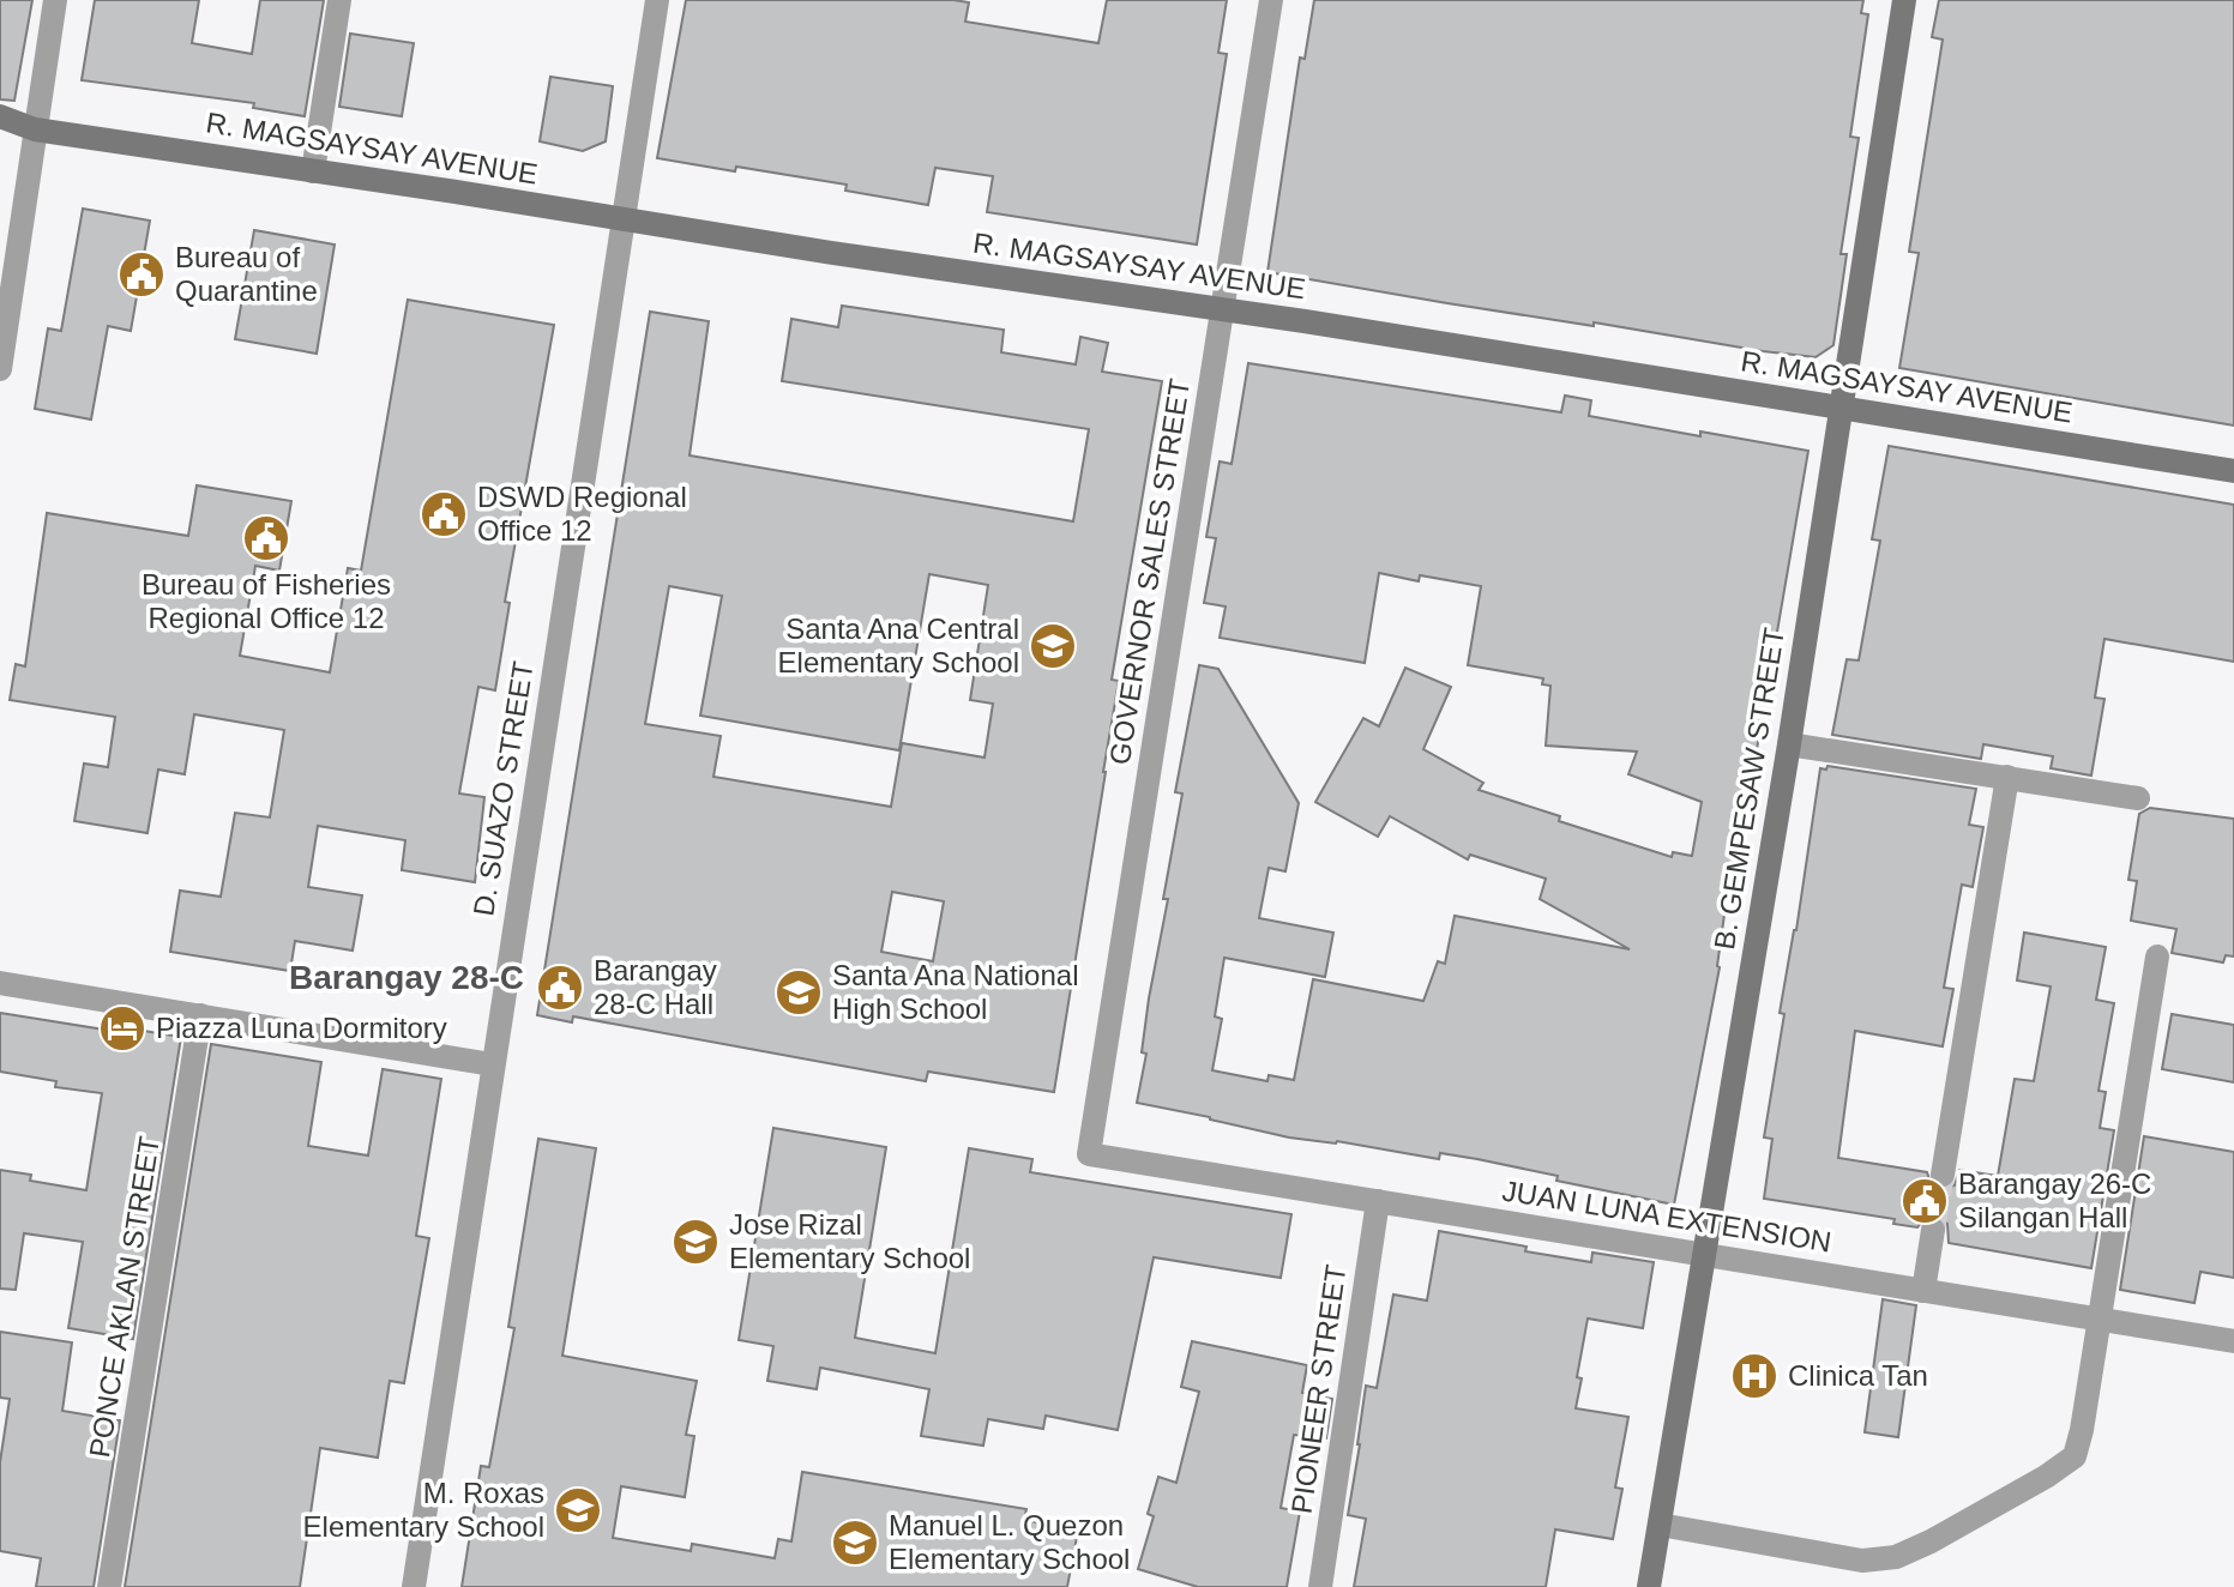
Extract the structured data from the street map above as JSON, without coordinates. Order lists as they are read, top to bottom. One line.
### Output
{"streets":{"main road":["R. MAGSAYSAY AVENUE","B. GEMPESAW STREET"],"street":["GOVERNOR SALES STREET","D. SUAZO STREET","JUAN LUNA EXTENSION","PONCE AKLAN STREET","PIONEER STREET"]},"crossings":[["R. MAGSAYSAY AVENUE","GOVERNOR SALES STREET"],["R. MAGSAYSAY AVENUE","D. SUAZO STREET"],["R. MAGSAYSAY AVENUE","B. GEMPESAW STREET"],["GOVERNOR SALES STREET","JUAN LUNA EXTENSION"],["B. GEMPESAW STREET","JUAN LUNA EXTENSION"],["JUAN LUNA EXTENSION","PIONEER STREET"]],"districts":["Barangay 28-C"],"places":{"public building":["Bureau of Quarantine","DSWD Regional Office 12","Bureau of Fisheries Regional Office 12","Barangay 28-C Hall","Barangay 26-C Silangan Hall"],"school or university":["Santa Ana Central Elementary School","Santa Ana National High School","Jose Rizal Elementary School","M. Roxas Elementary School","Manuel L. Quezon Elementary School"],"hotel":["Piazza Luna Dormitory"],"hospital":["Clinica Tan"]}}
